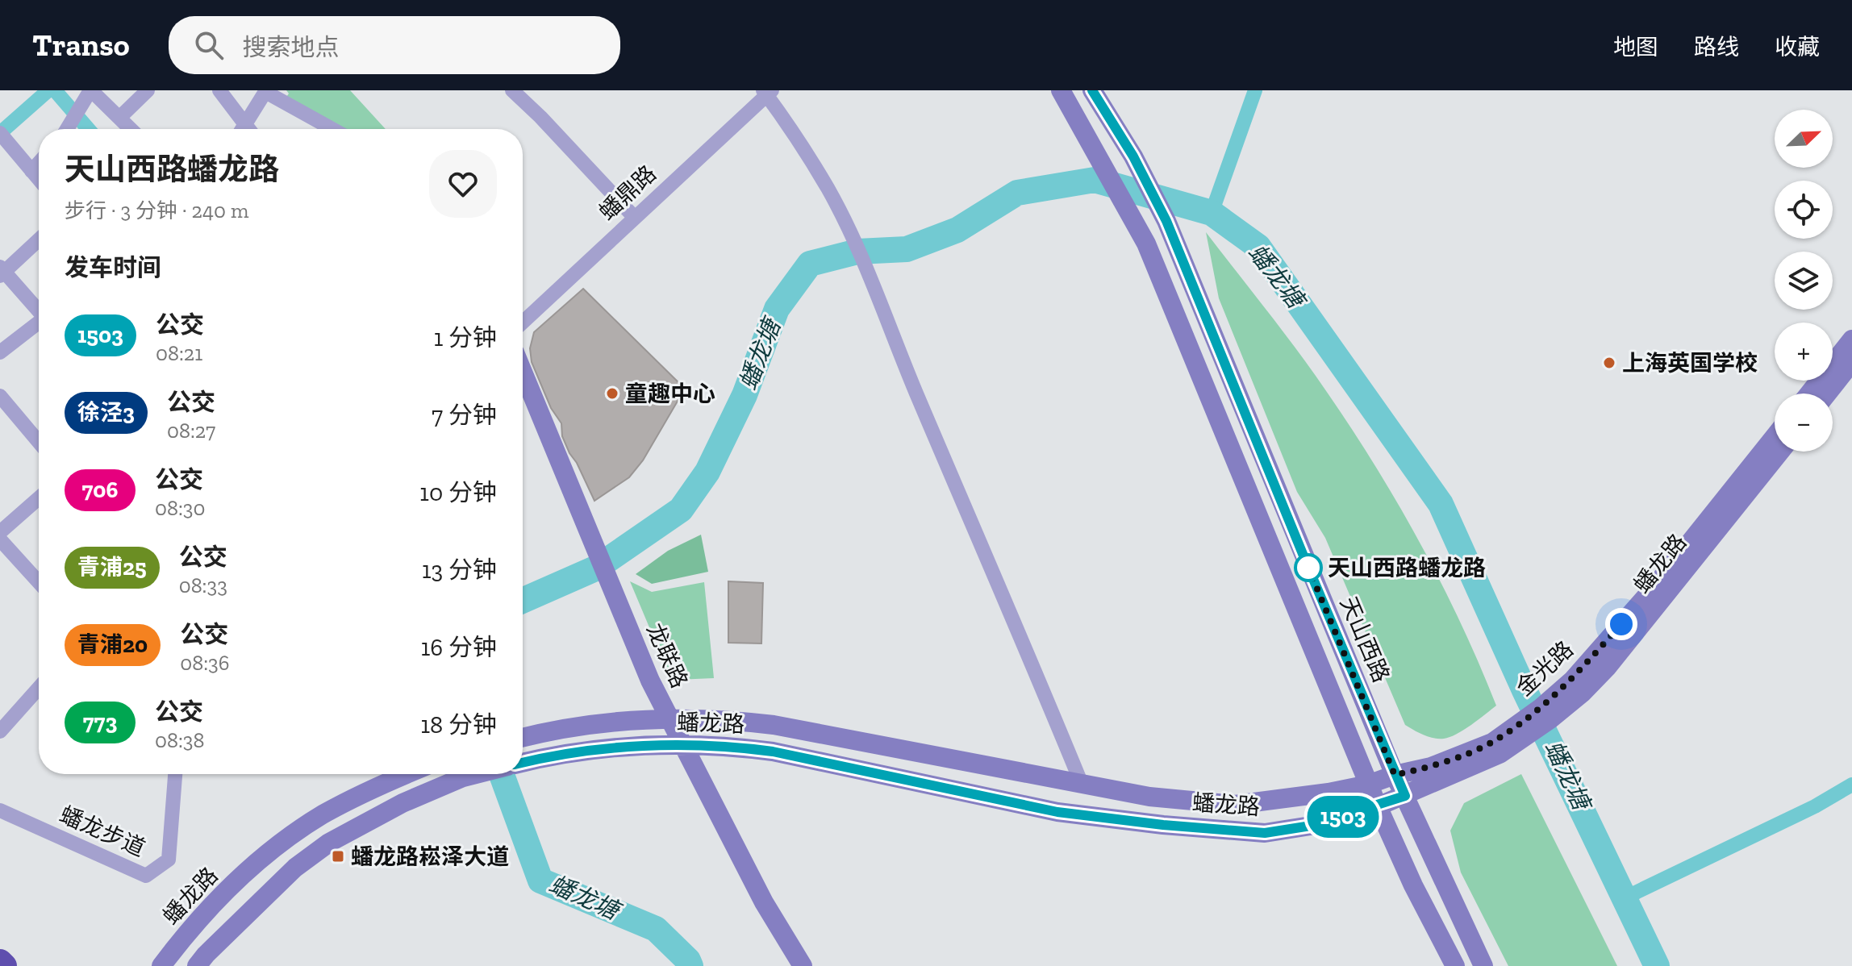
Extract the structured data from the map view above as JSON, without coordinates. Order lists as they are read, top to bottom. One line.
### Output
{"streets":{"main road":["蟠龙路","天山西路","龙联路","金光路"],"street":["蟠鼎路","蟠龙步道"]},"crossings":[["蟠龙路","天山西路"],["蟠龙路","龙联路"],["蟠龙路","金光路"]],"water":["蟠龙塘"],"places":{"other":["上海英国学校","童趣中心","天山西路蟠龙路"],"transit":["蟠龙路崧泽大道"]},"lines":["bus line 1503"],"north":"top right","page":{"header":"Transo","search":"搜索地点","nav":["地图","路线","收藏"],"on_map":"1503","map_buttons":["+","−"],"heading":[["天山西路蟠龙路","步行 · 3 分钟 · 240 m"],"发车时间"],"list":[{"mark":"1503","name":"公交","note":"08:21","value":"1 分钟"},{"mark":"徐泾3","name":"公交","note":"08:27","value":"7 分钟"},{"mark":"706","name":"公交","note":"08:30","value":"10 分钟"},{"mark":"青浦25","name":"公交","note":"08:33","value":"13 分钟"},{"mark":"青浦20","name":"公交","note":"08:36","value":"16 分钟"},{"mark":"773","name":"公交","note":"08:38","value":"18 分钟"}]}}
